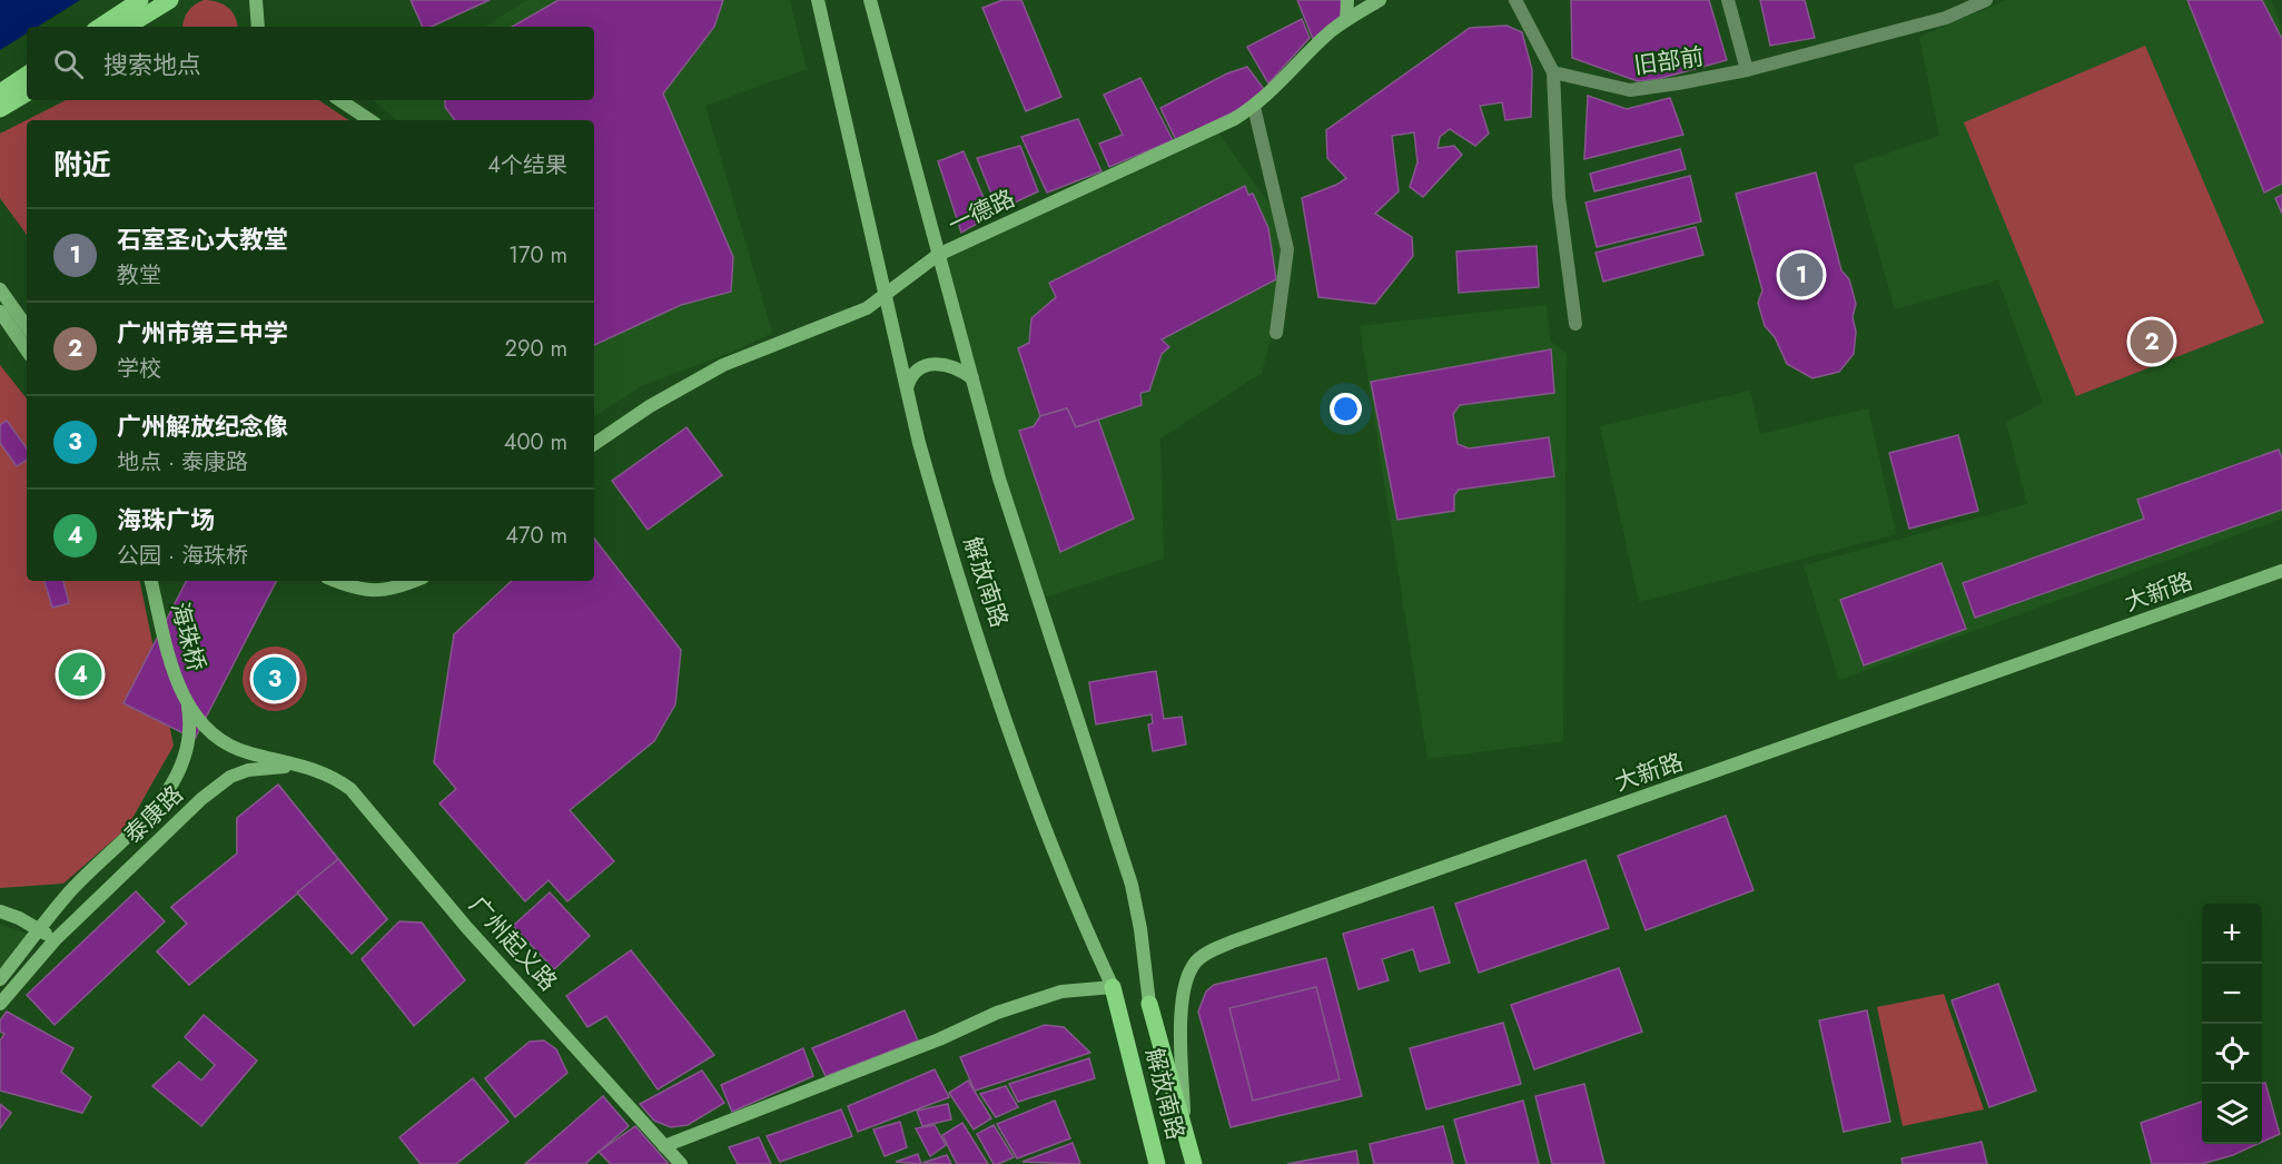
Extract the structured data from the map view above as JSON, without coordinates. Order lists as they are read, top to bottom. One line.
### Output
{"streets":{"main road":["一德路","解放南路","大新路","海珠桥","泰康路","广州起义路"],"street":["旧部前"]},"crossings":[["一德路","解放南路"],["解放南路","大新路"],["海珠桥","泰康路"],["泰康路","广州起义路"]],"page":{"search":"搜索地点","heading":["附近","4个结果"],"list":[{"mark":"1","name":"石室圣心大教堂","note":"教堂","value":"170 m"},{"mark":"2","name":"广州市第三中学","note":"学校","value":"290 m"},{"mark":"3","name":"广州解放纪念像","note":"地点 · 泰康路","value":"400 m"},{"mark":"4","name":"海珠广场","note":"公园 · 海珠桥","value":"470 m"}],"pins":["1","2","4","3"],"map_buttons":["+","−"]}}
